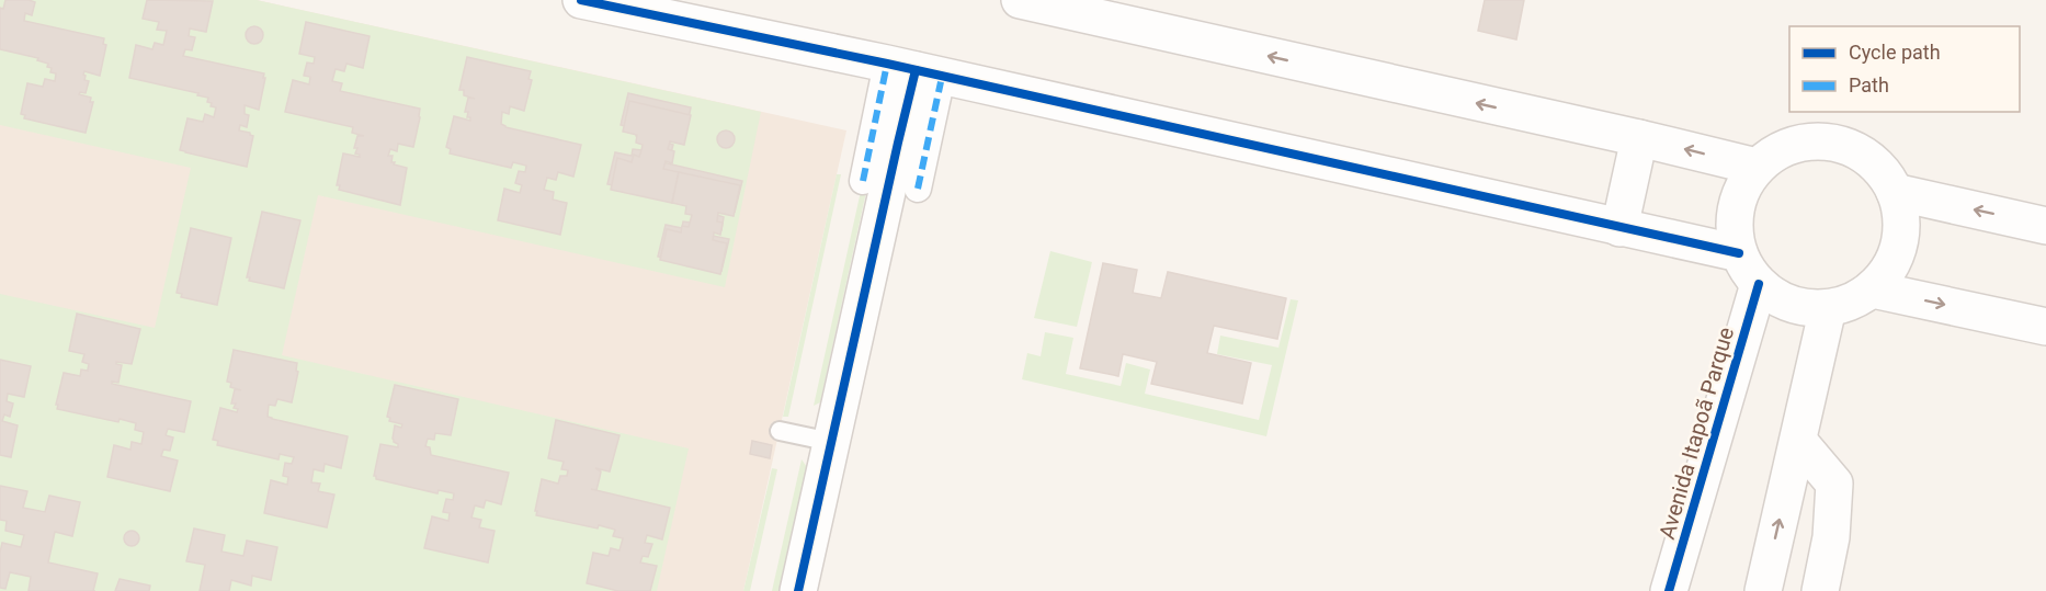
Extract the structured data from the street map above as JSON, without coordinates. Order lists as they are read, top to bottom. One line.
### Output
{"streets":{"street":["Avenida Itapoã Parque"]},"legend":["Cycle path","Path"]}
